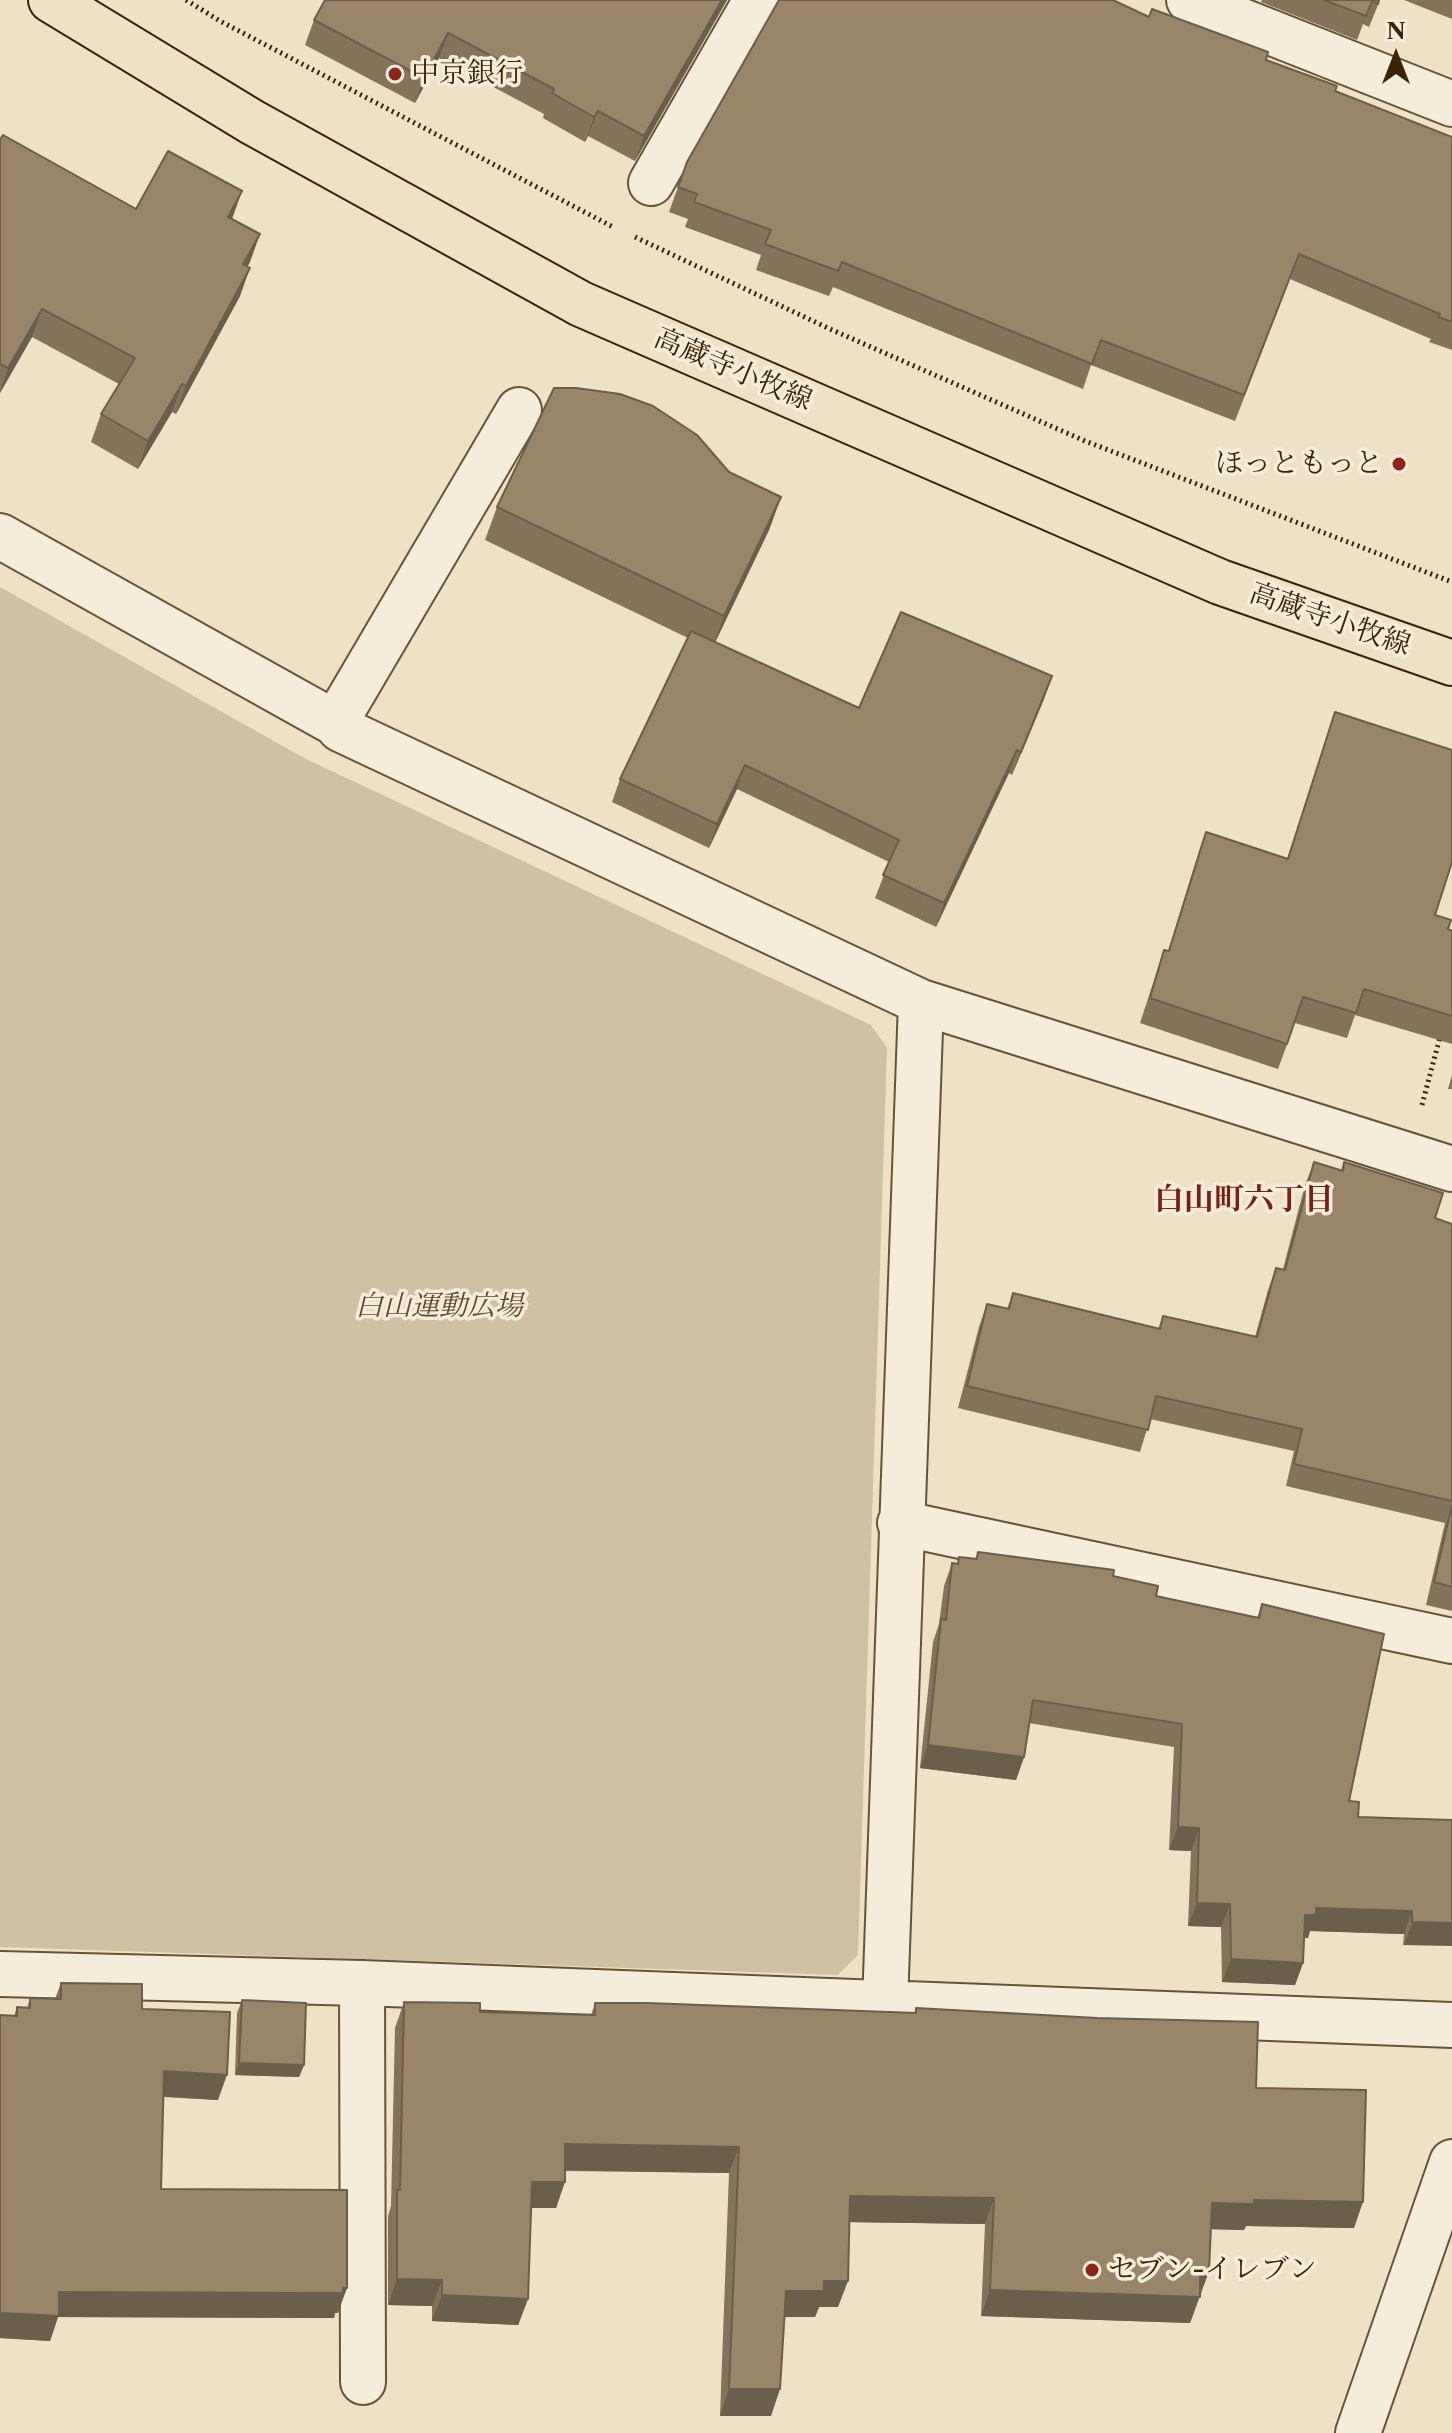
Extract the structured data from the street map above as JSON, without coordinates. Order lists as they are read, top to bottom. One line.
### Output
{"streets":{"main road":["高蔵寺小牧線"]},"districts":["白山町六丁目"],"parks":["白山運動広場"],"places":["中京銀行","ほっともっと","セブン-イレブン"],"north":"top"}
